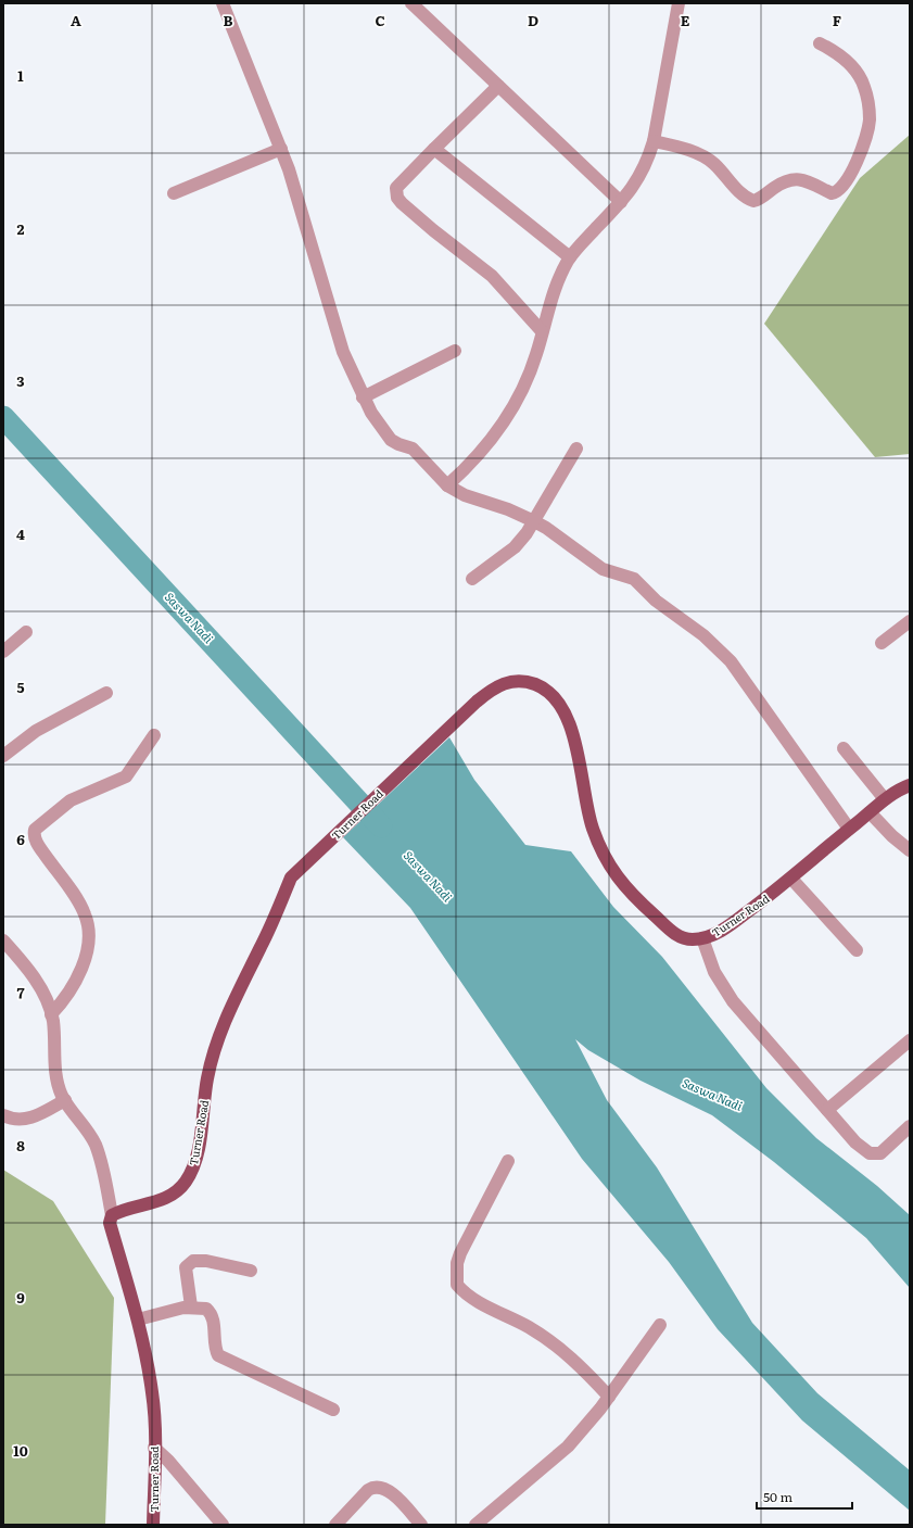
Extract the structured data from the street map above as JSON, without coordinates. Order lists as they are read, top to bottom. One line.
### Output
{"streets":{"main road":["Turner Road"]},"water":["Saswa Nadi"],"scale_bar":"50 m","grid":{"columns":["A","B","C","D","E","F"],"rows":["1","2","3","4","5","6","7","8","9","10"]}}
